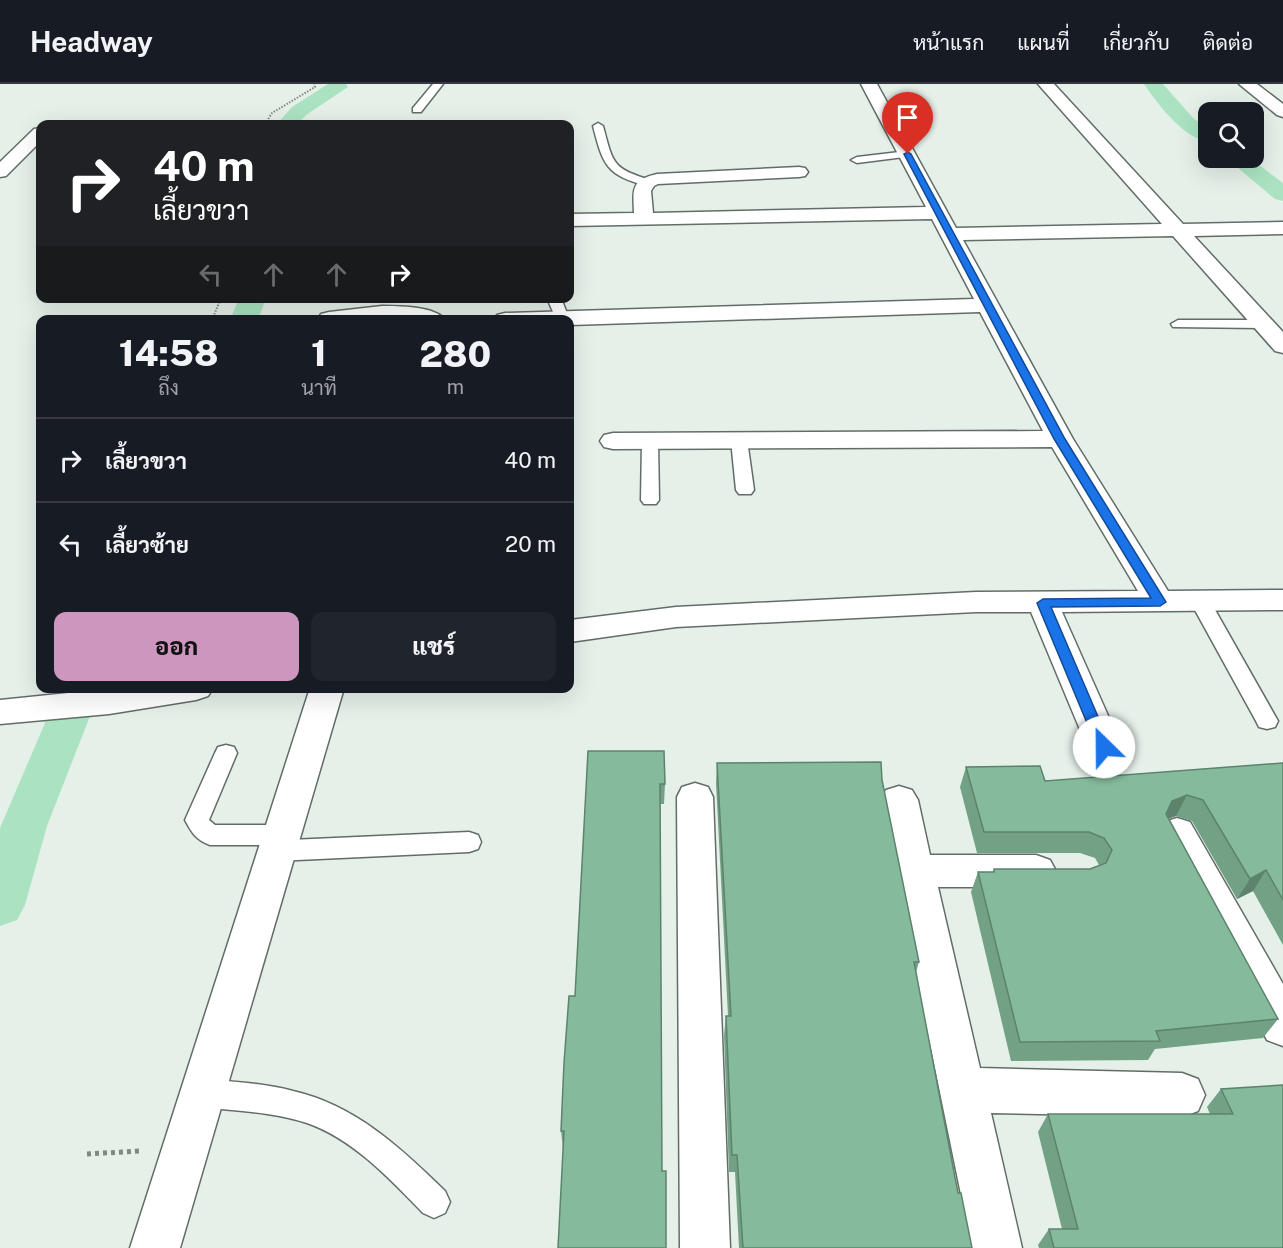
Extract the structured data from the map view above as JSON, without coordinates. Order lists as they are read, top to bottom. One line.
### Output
{"page":{"header":"Headway","nav":["หน้าแรก","แผนที่","เกี่ยวกับ","ติดต่อ"],"turn":["40 m","เลี้ยวขวา"],"eta":["14:58","ถึง","1","นาที","280","m"],"list":[{"name":"เลี้ยวขวา","value":"40 m"},{"name":"เลี้ยวซ้าย","value":"20 m"}],"buttons":["ออก","แชร์"]}}
